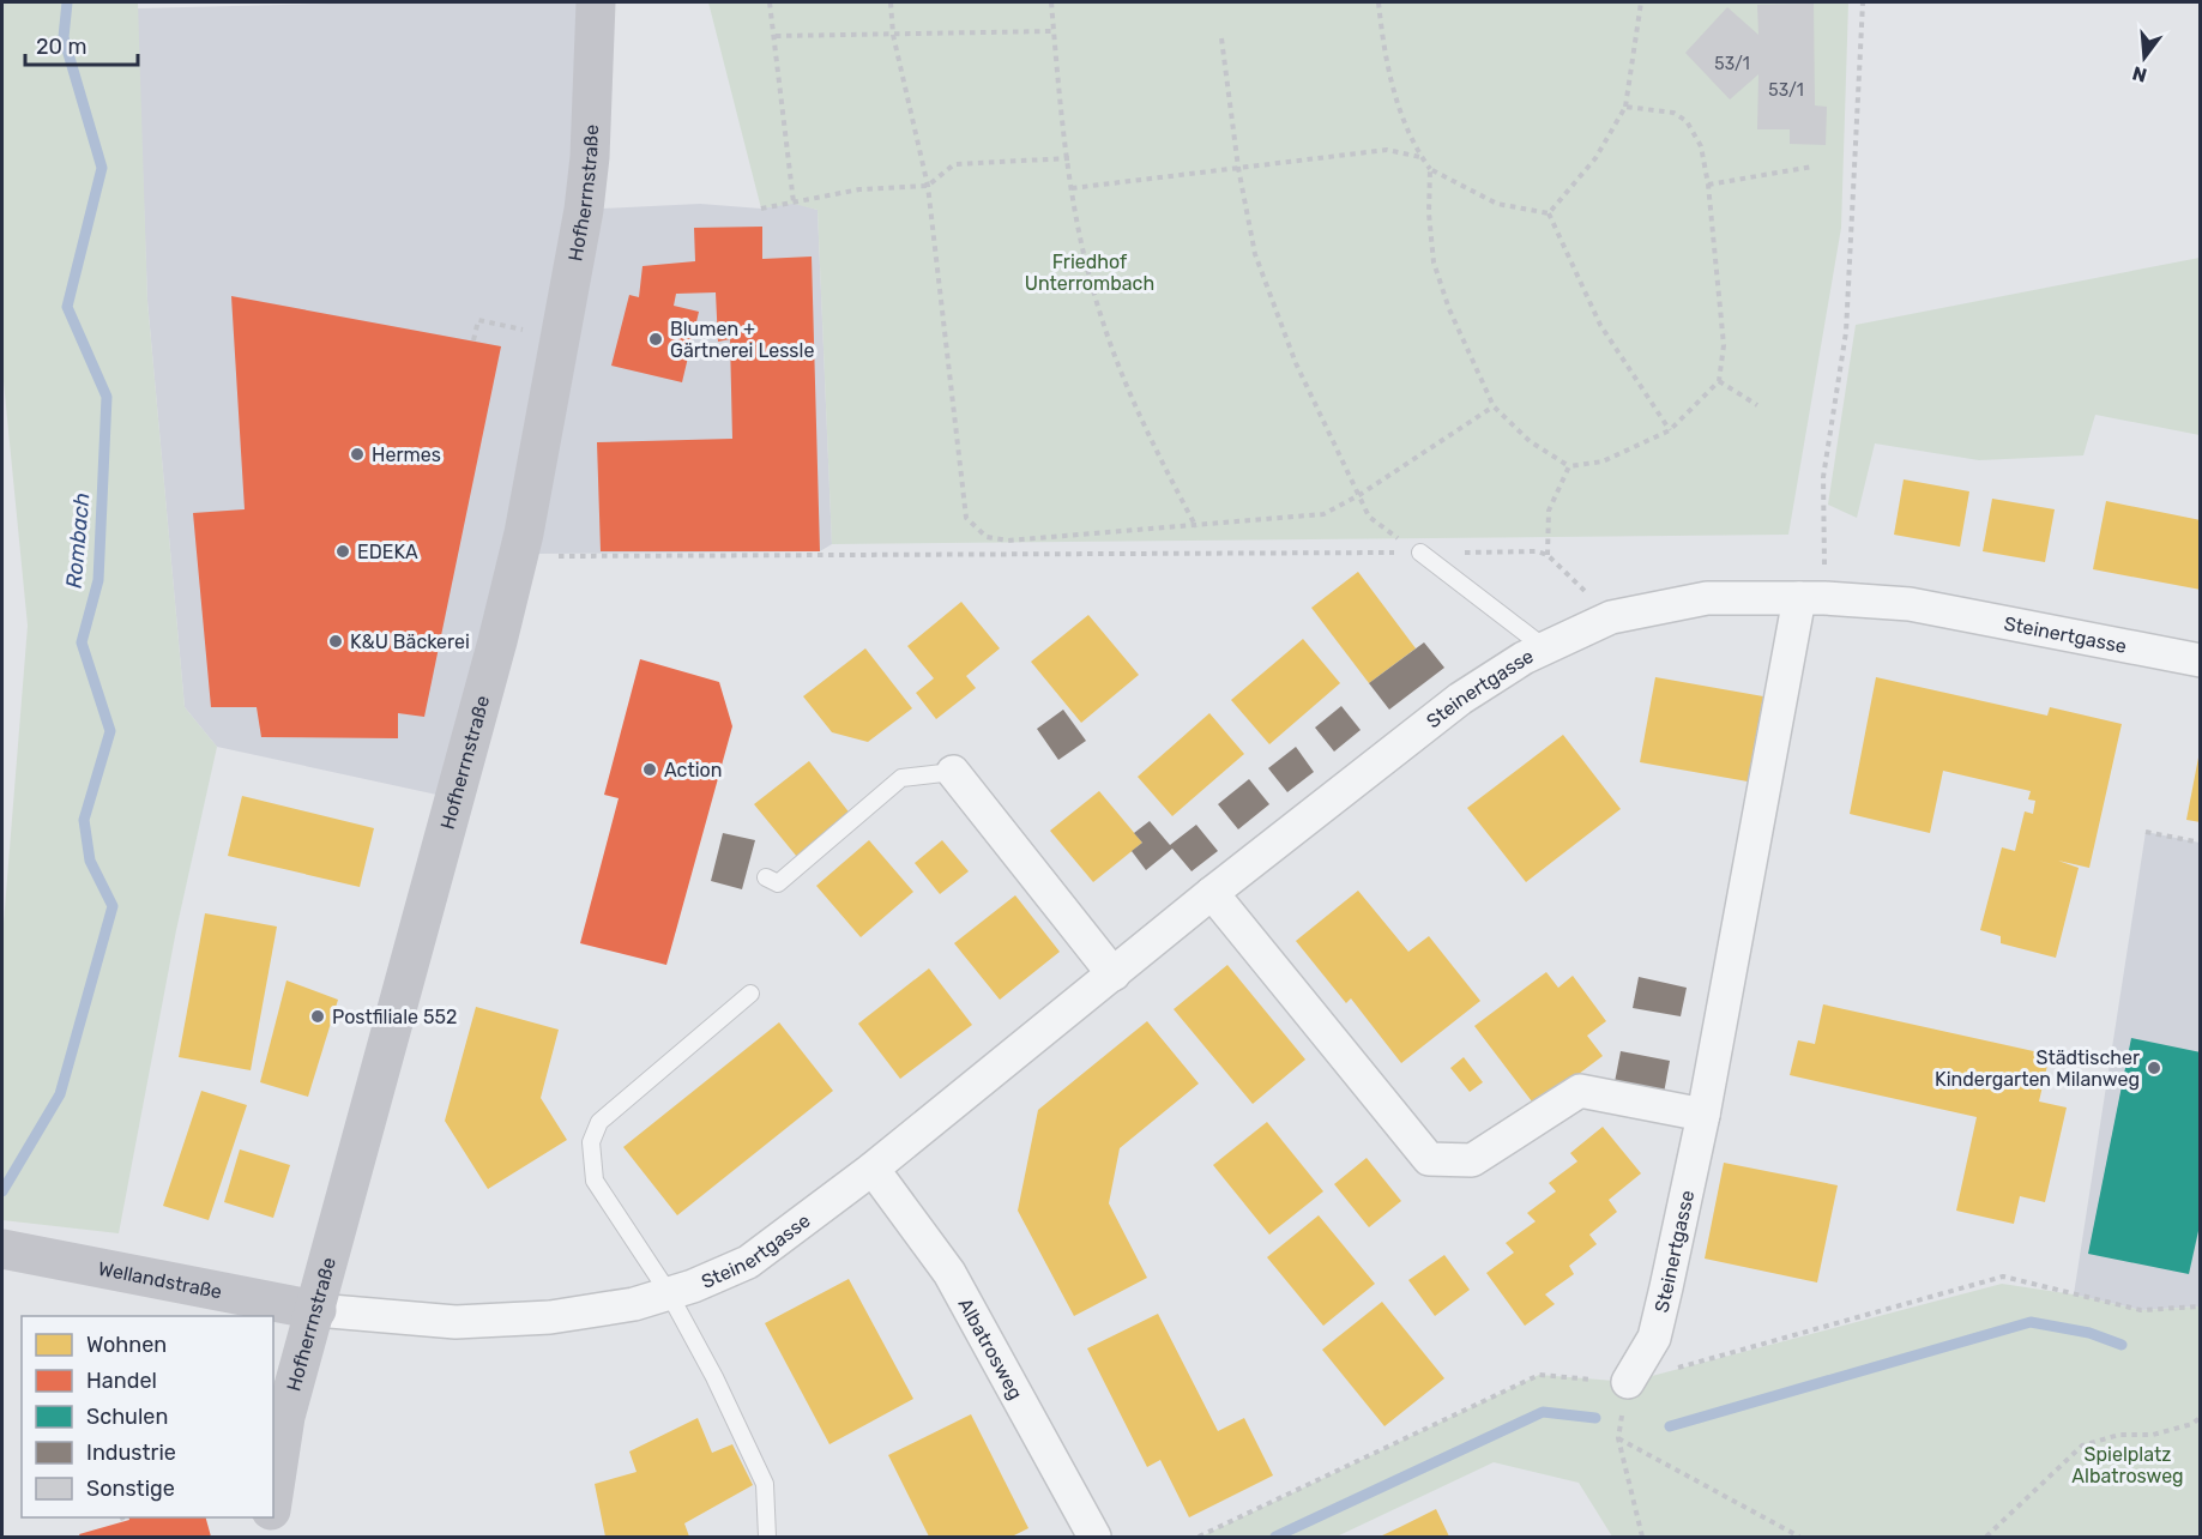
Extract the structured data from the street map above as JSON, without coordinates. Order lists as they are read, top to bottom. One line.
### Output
{"streets":{"street":["Hofherrnstraße","Steinertgasse","Wellandstraße","Albatrosweg"]},"crossings":[["Hofherrnstraße","Steinertgasse"],["Hofherrnstraße","Wellandstraße"],["Steinertgasse","Wellandstraße"],["Steinertgasse","Albatrosweg"]],"water":["Rombach"],"parks":["Friedhof Unterrombach","Spielplatz Albatrosweg"],"places":["Blumen + Gärtnerei Lessle","Hermes","EDEKA","K&U Bäckerei","Action","Postfiliale 552","Städtischer Kindergarten Milanweg"],"house_numbers":["53/1","53/1"],"legend":["Wohnen","Handel","Schulen","Industrie","Sonstige"],"scale_bar":"20 m","north":"bottom"}
